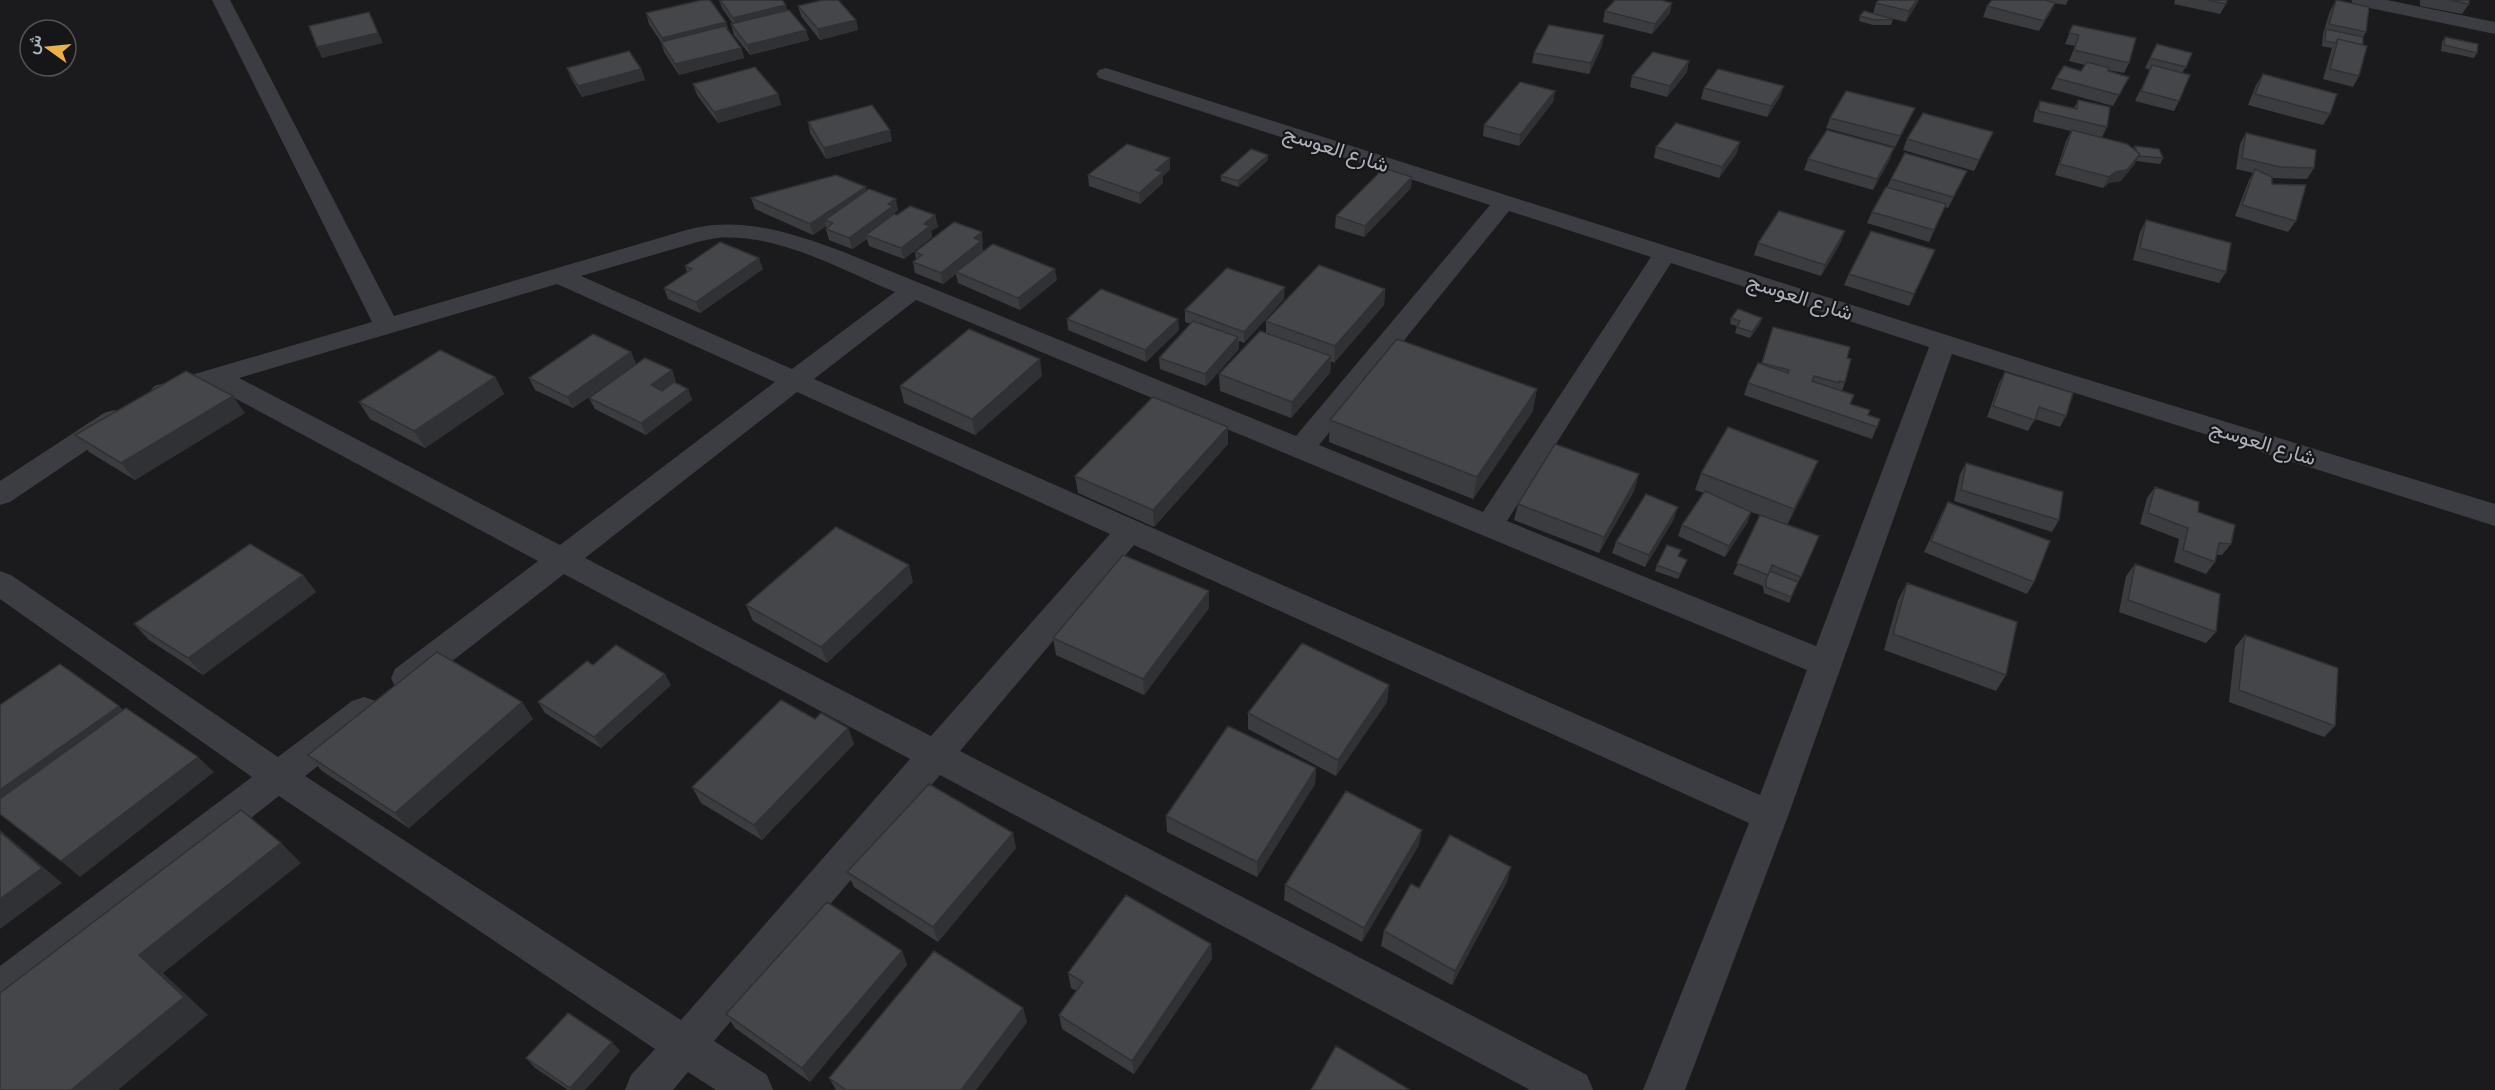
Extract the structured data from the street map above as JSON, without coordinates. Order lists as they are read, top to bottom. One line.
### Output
{"streets":{"street":["شارع العوسج"]},"north":"left"}
